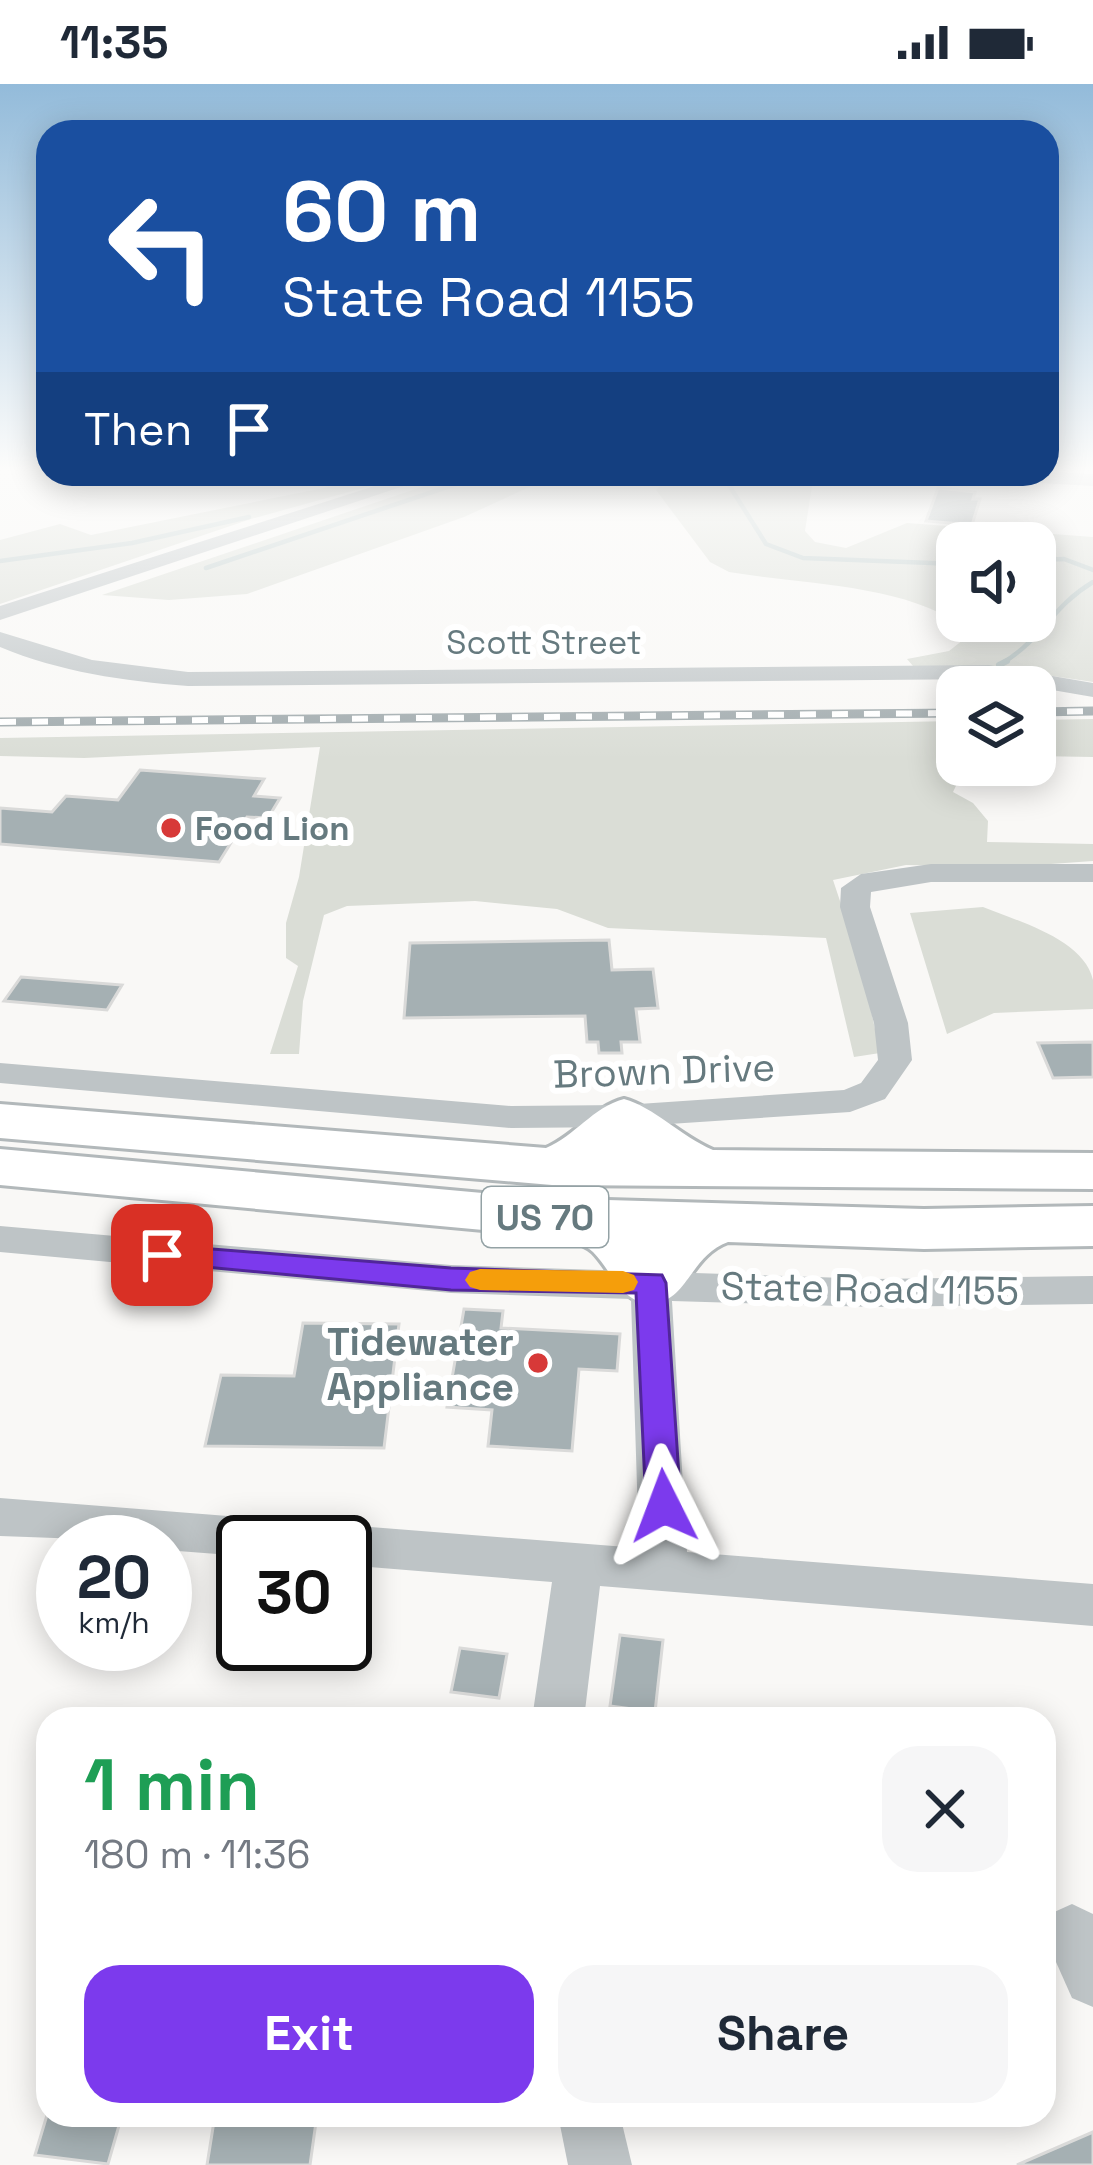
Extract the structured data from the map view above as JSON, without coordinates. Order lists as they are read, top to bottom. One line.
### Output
{"streets":{"highway":["US 70"],"street":["Scott Street","Brown Drive","State Road 1155"]},"places":["Food Lion","Tidewater Appliance"],"page":{"status":"11:35","turn":["60 m","State Road 1155"],"then":"Then","speed":"20 km/h","limit":"30","heading":["1 min","180 m · 11:36"],"buttons":["Exit","Share"]}}
